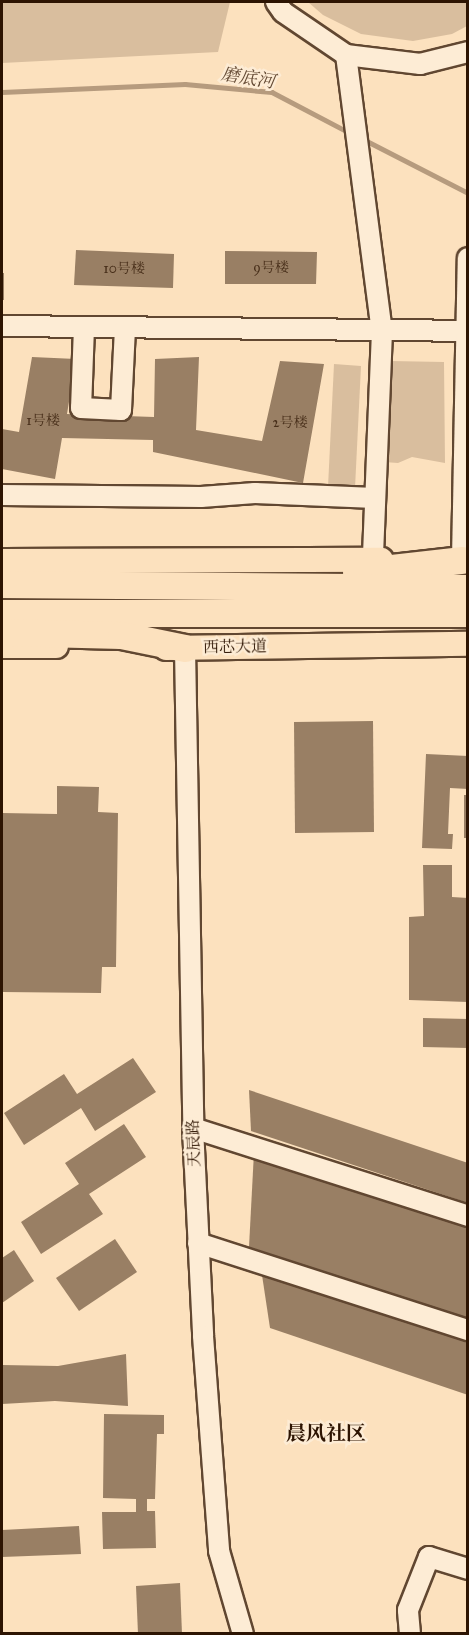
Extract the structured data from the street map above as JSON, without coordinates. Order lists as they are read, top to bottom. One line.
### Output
{"streets":{"highway":["西芯大道"],"street":["天辰路"]},"crossings":[["西芯大道","天辰路"]],"districts":["晨风社区"],"water":["磨底河"],"house_numbers":["9号楼","10号楼","1号楼","2号楼"]}
